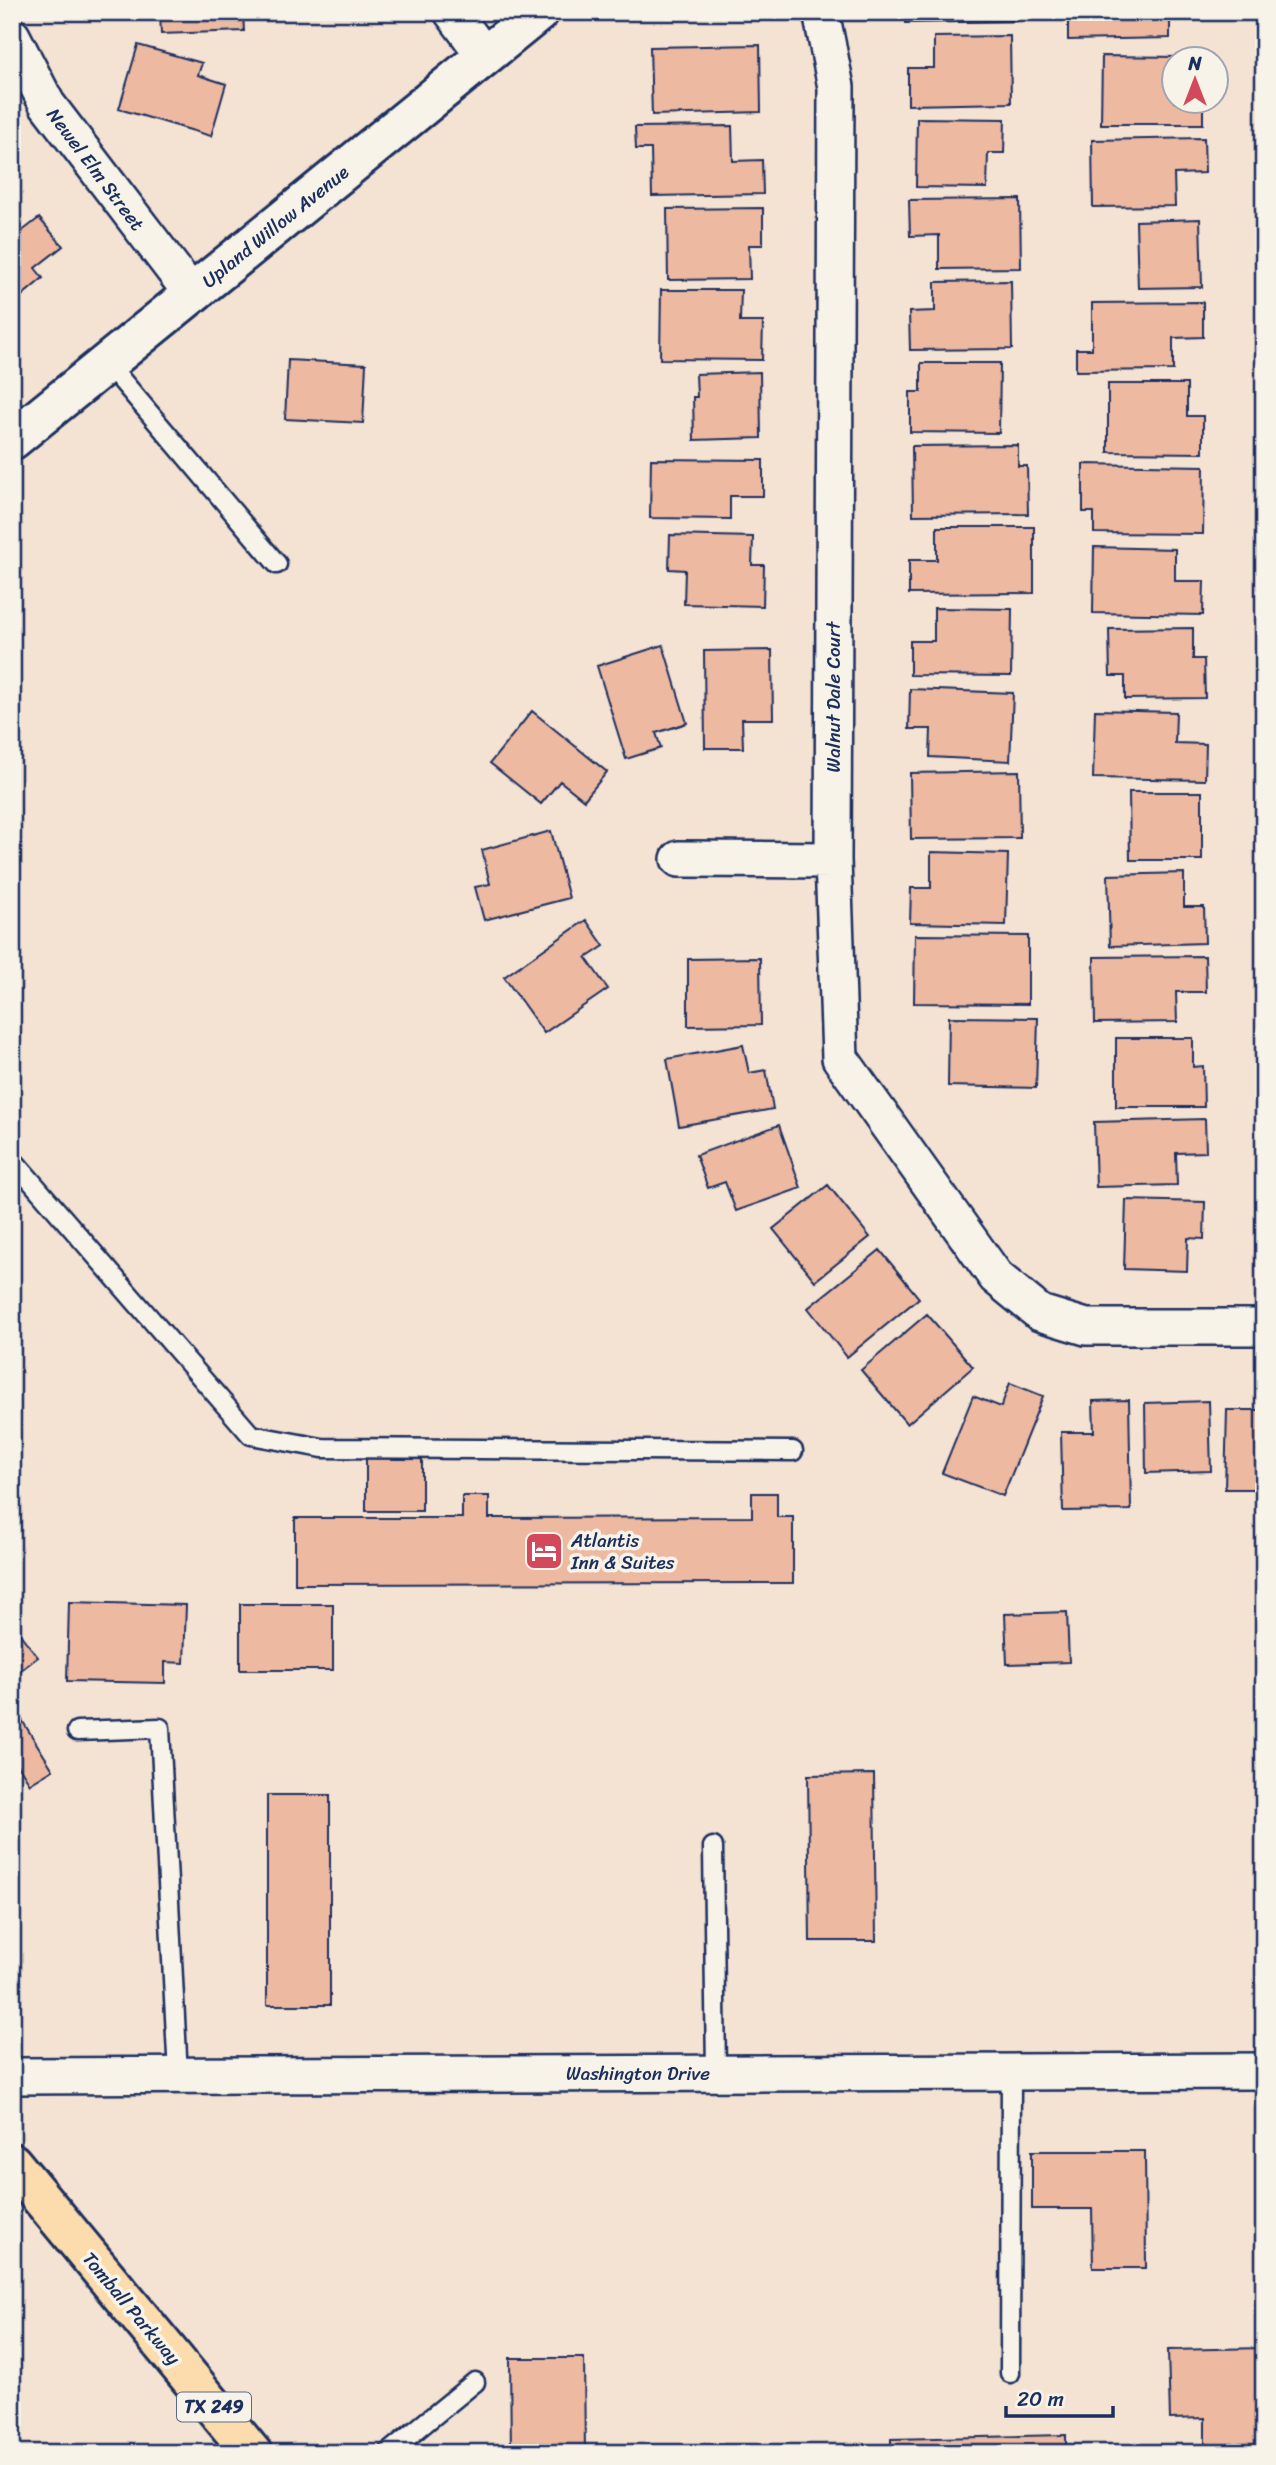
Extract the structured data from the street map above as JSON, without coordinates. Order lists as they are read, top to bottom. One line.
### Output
{"streets":{"main road":["Tomball Parkway","TX 249"],"street":["Newel Elm Street","Upland Willow Avenue","Walnut Dale Court","Washington Drive"]},"crossings":[["Newel Elm Street","Upland Willow Avenue"]],"places":{"hotel":["Atlantis Inn & Suites"]},"scale_bar":"20 m","north":"top"}
